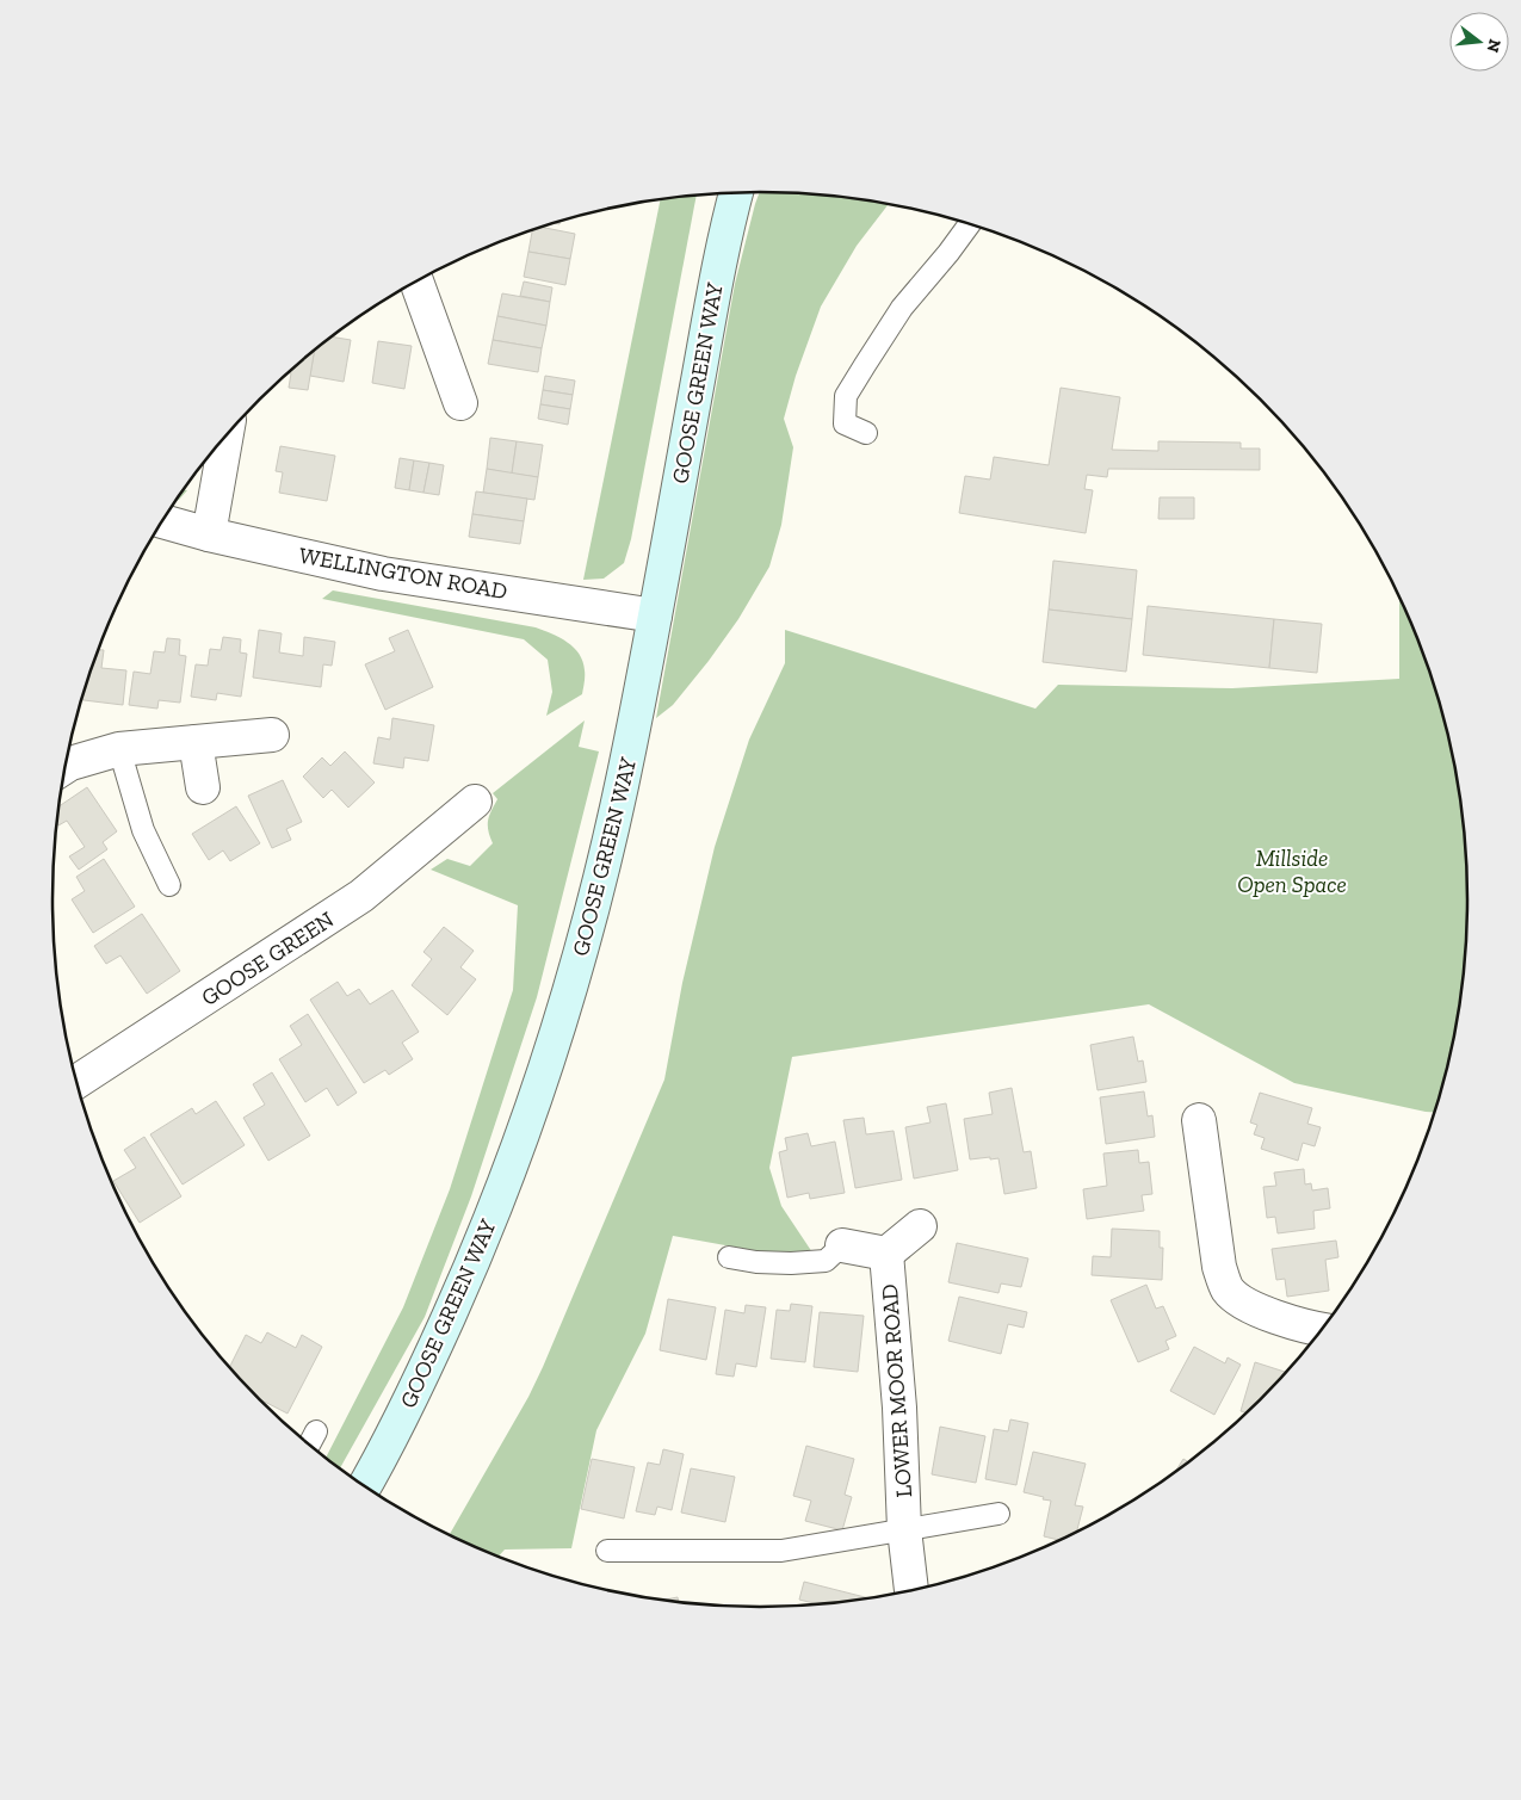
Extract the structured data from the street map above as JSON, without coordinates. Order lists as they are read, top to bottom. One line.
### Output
{"streets":{"main road":["GOOSE GREEN WAY"],"street":["WELLINGTON ROAD","GOOSE GREEN","LOWER MOOR ROAD"]},"crossings":[["GOOSE GREEN WAY","WELLINGTON ROAD"]],"parks":["Millside Open Space"],"north":"right"}
